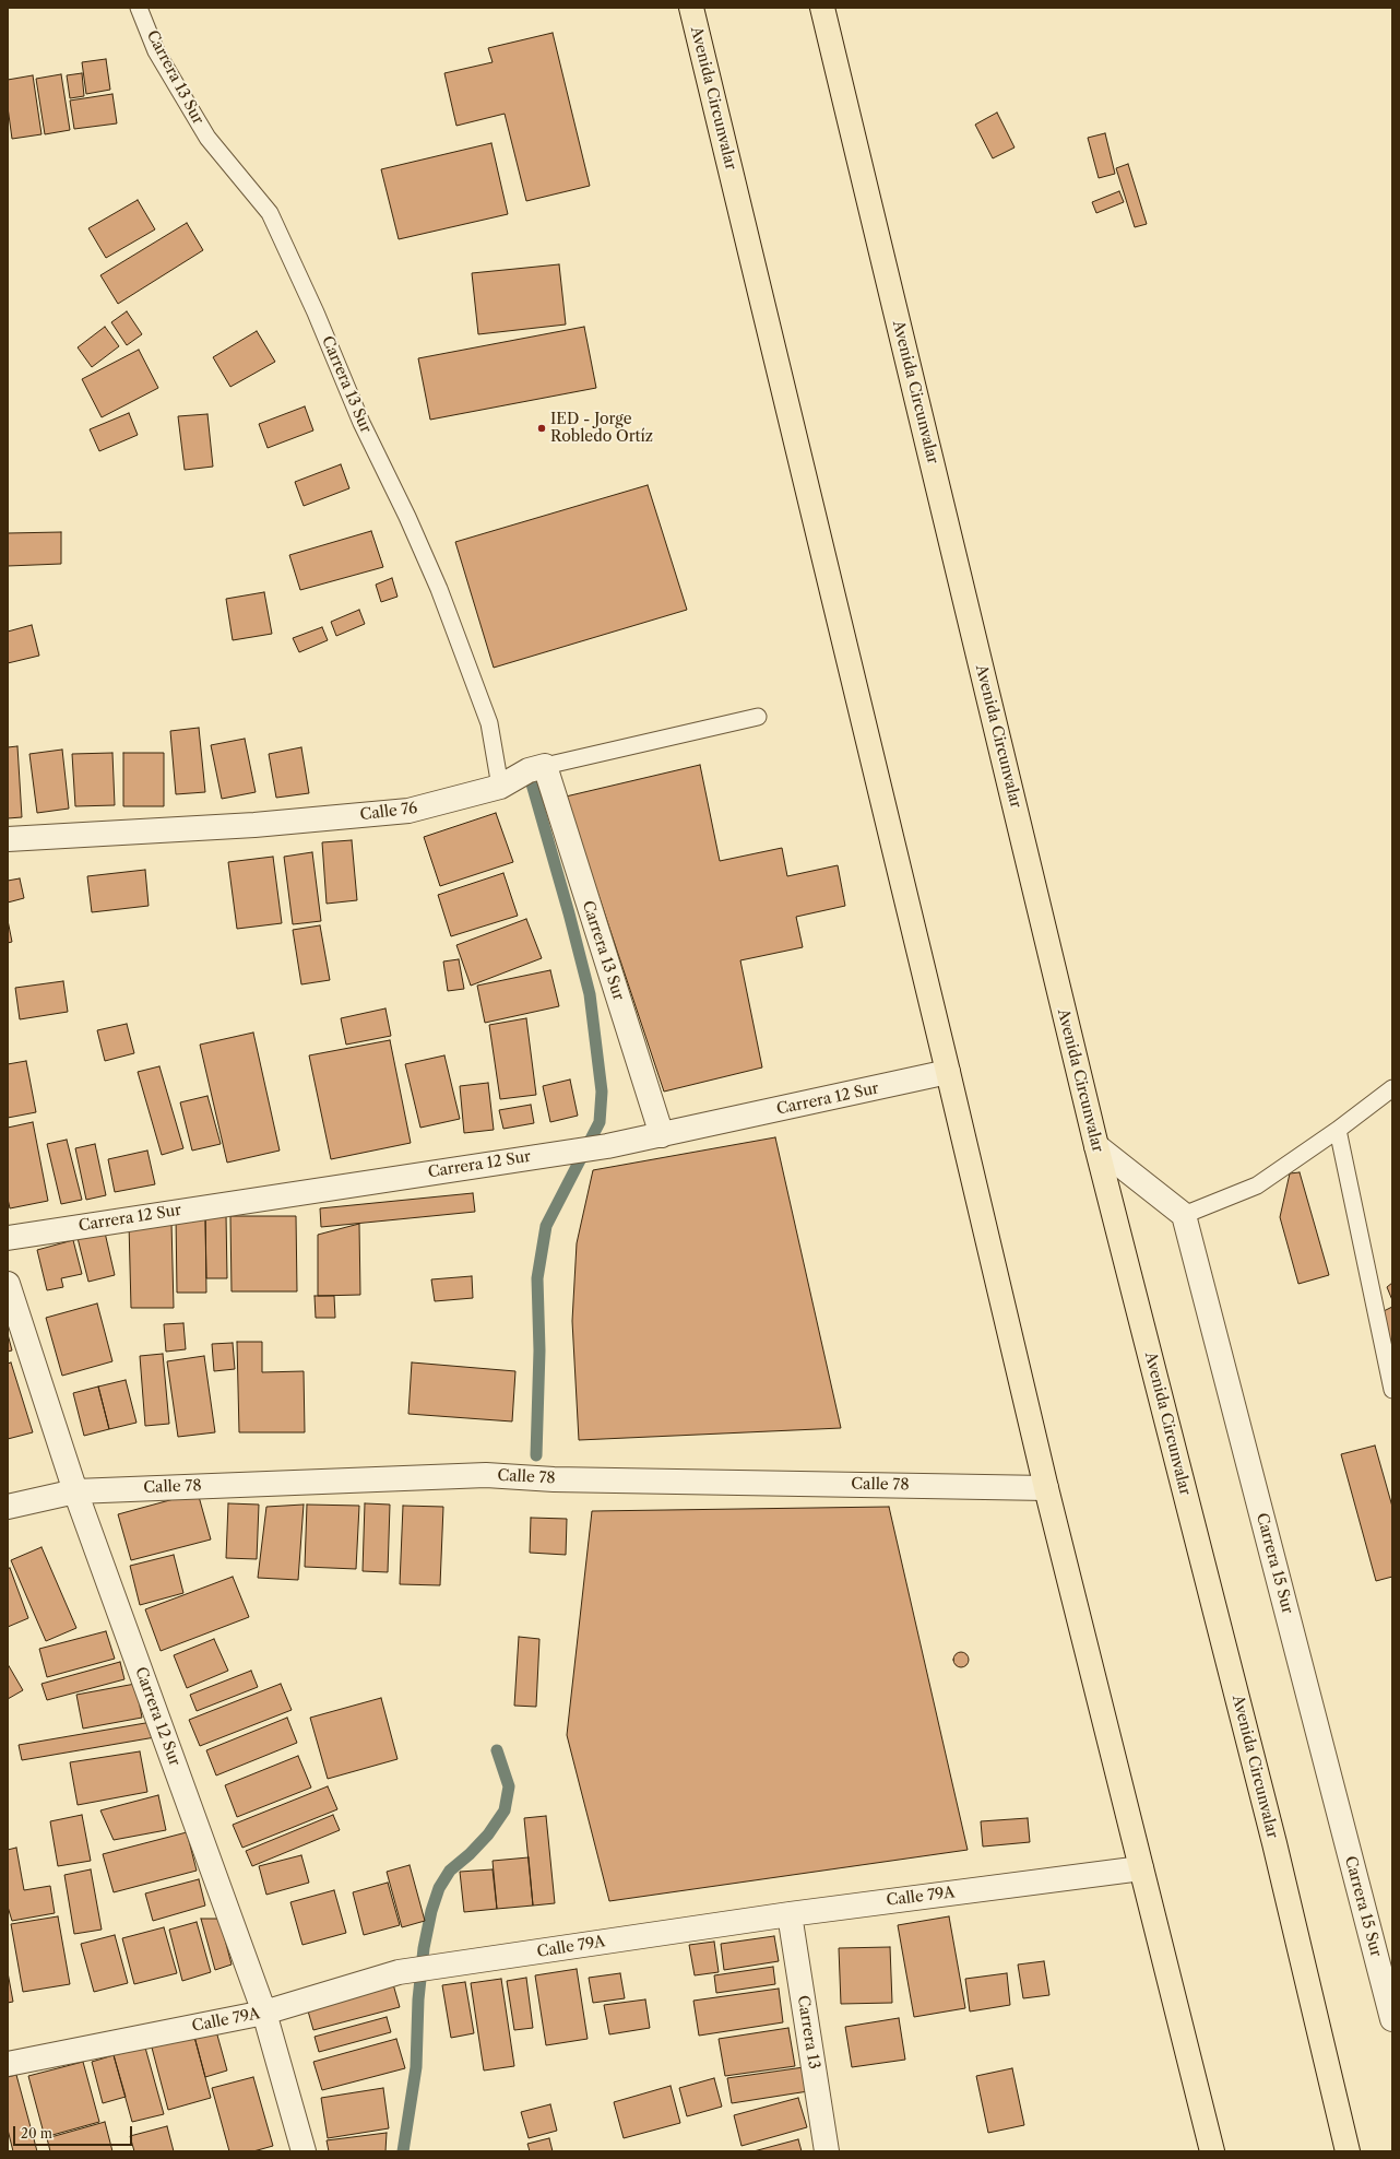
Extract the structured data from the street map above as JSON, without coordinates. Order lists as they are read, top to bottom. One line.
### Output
{"streets":{"highway":["Avenida Circunvalar"],"street":["Carrera 13 Sur","Calle 76","Carrera 12 Sur","Calle 78","Carrera 15 Sur","Calle 79A","Carrera 13"]},"crossings":[["Carrera 13 Sur","Calle 76"],["Carrera 13 Sur","Carrera 12 Sur"],["Avenida Circunvalar","Carrera 12 Sur"],["Avenida Circunvalar","Calle 78"],["Avenida Circunvalar","Calle 79A"],["Carrera 12 Sur","Calle 78"],["Carrera 12 Sur","Calle 79A"],["Calle 79A","Carrera 13"]],"places":["IED - Jorge Robledo Ortíz"],"scale_bar":"20 m"}
